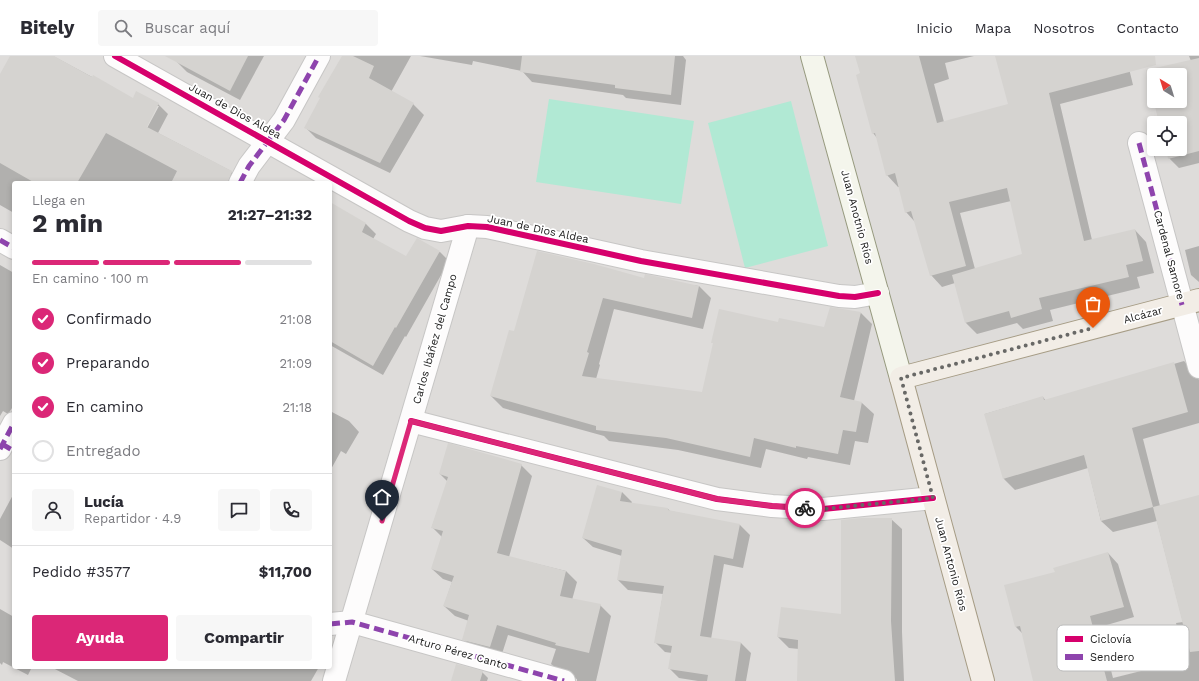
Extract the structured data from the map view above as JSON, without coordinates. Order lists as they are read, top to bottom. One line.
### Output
{"streets":{"main road":["Juan Anotnio Ríos","Alcázar","Juan Antonio Ríos"],"street":["Juan de Dios Aldea","Cardenal Samore","Carlos Ibáñez del Campo","Arturo Pérez Canto"]},"crossings":[["Juan de Dios Aldea","Juan Anotnio Ríos"],["Juan de Dios Aldea","Carlos Ibáñez del Campo"],["Juan Anotnio Ríos","Alcázar"],["Juan Anotnio Ríos","Juan Antonio Ríos"],["Cardenal Samore","Alcázar"],["Alcázar","Juan Antonio Ríos"],["Carlos Ibáñez del Campo","Arturo Pérez Canto"]],"legend":["Ciclovía","Sendero"],"north":"top left","page":{"header":"Bitely","search":"Buscar aquí","nav":["Inicio","Mapa","Nosotros","Contacto"],"heading":["2 min","Llega en","21:27–21:32"],"panel":["Lucía","Repartidor · 4.9","Pedido #3577","$11,700"],"bar":"En camino · 100 m","list":[["Confirmado","21:08"],["Preparando","21:09"],["En camino","21:18"],"Entregado"],"buttons":["Ayuda","Compartir"]}}
